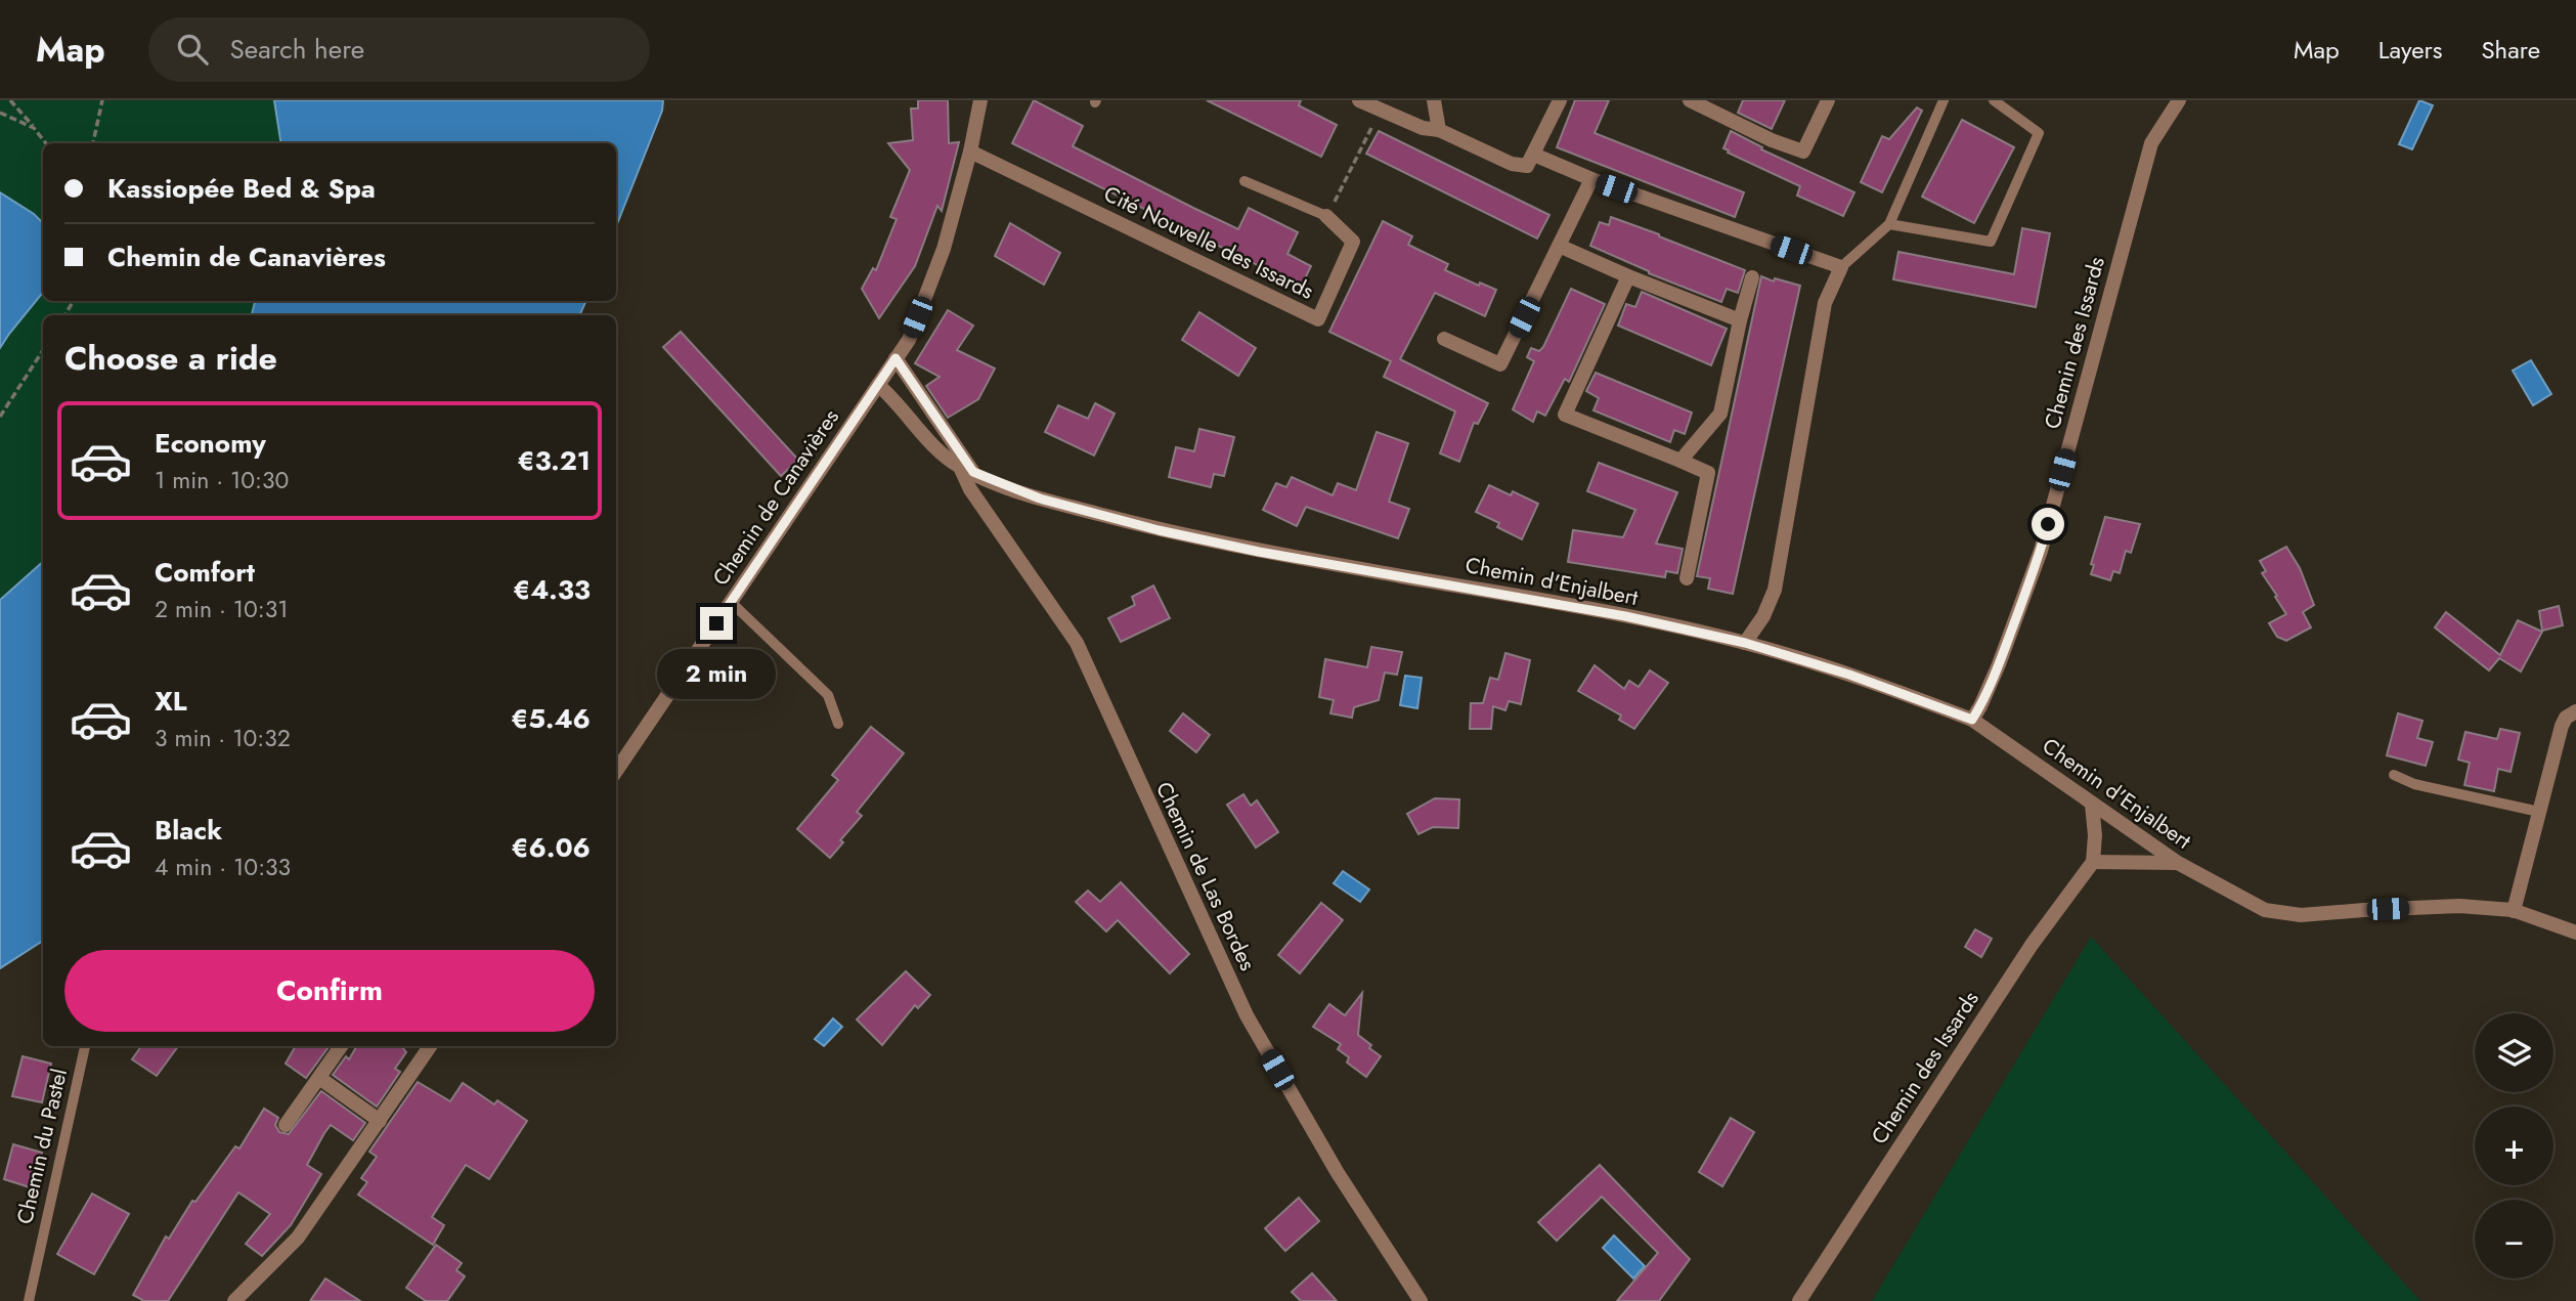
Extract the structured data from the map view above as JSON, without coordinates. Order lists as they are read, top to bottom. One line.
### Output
{"streets":{"street":["Cité Nouvelle des Issards","Chemin des Issards","Chemin de Canavières","Chemin d'Enjalbert","Chemin de Las Bordes"],"lane":["Chemin du Pastel"]},"crossings":[["Cité Nouvelle des Issards","Chemin de Canavières"],["Chemin des Issards","Chemin d'Enjalbert"],["Chemin de Canavières","Chemin d'Enjalbert"],["Chemin d'Enjalbert","Chemin de Las Bordes"]],"page":{"header":"Map","search":"Search here","nav":["Map","Layers","Share"],"banner":["Kassiopée Bed & Spa","Chemin de Canavières"],"heading":"Choose a ride","list":[{"name":"Economy","note":"1 min · 10:30","value":"€3.21"},{"name":"Comfort","note":"2 min · 10:31","value":"€4.33"},{"name":"XL","note":"3 min · 10:32","value":"€5.46"},{"name":"Black","note":"4 min · 10:33","value":"€6.06"}],"bubble":"2 min","buttons":"Confirm","map_buttons":["+","−"]}}
